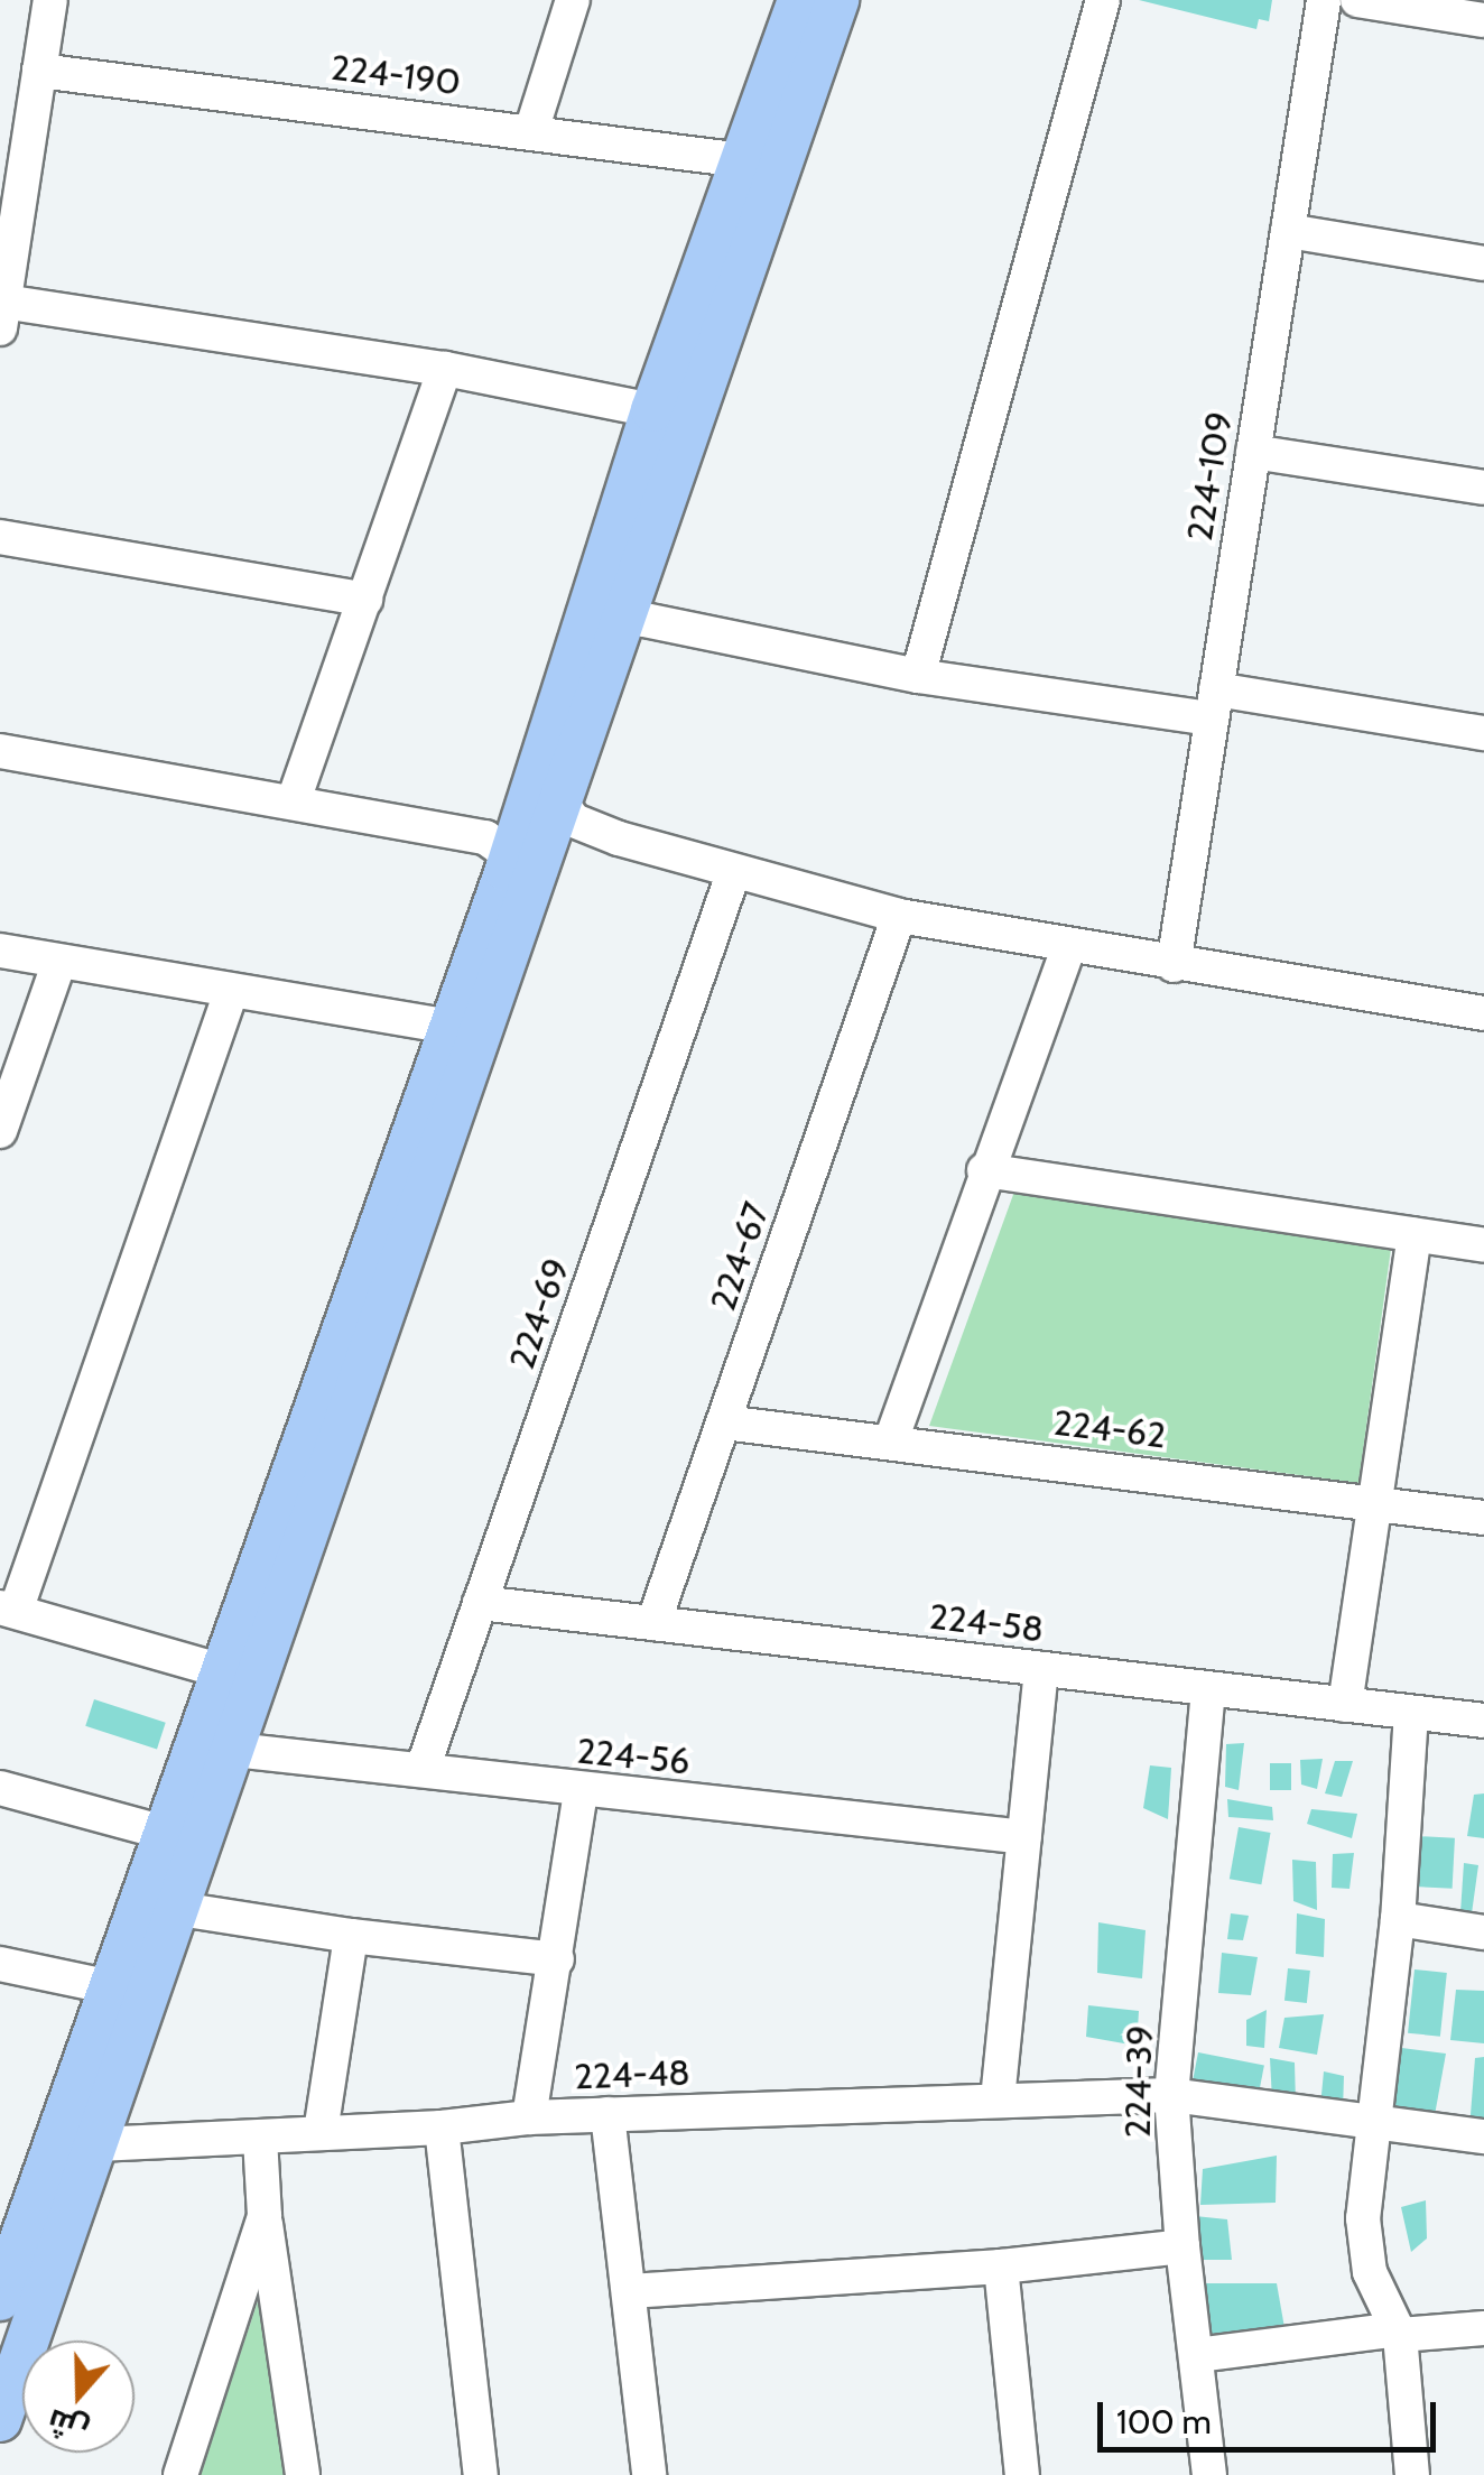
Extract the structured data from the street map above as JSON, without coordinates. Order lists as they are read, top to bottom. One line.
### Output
{"streets":{"street":["224-190","224-109","224-67","224-69","224-62","224-58","224-56","224-48","224-39"]},"crossings":[["224-67","224-62"],["224-67","224-58"],["224-69","224-58"],["224-69","224-56"],["224-58","224-39"],["224-48","224-39"]],"scale_bar":"100 m","north":"bottom"}
